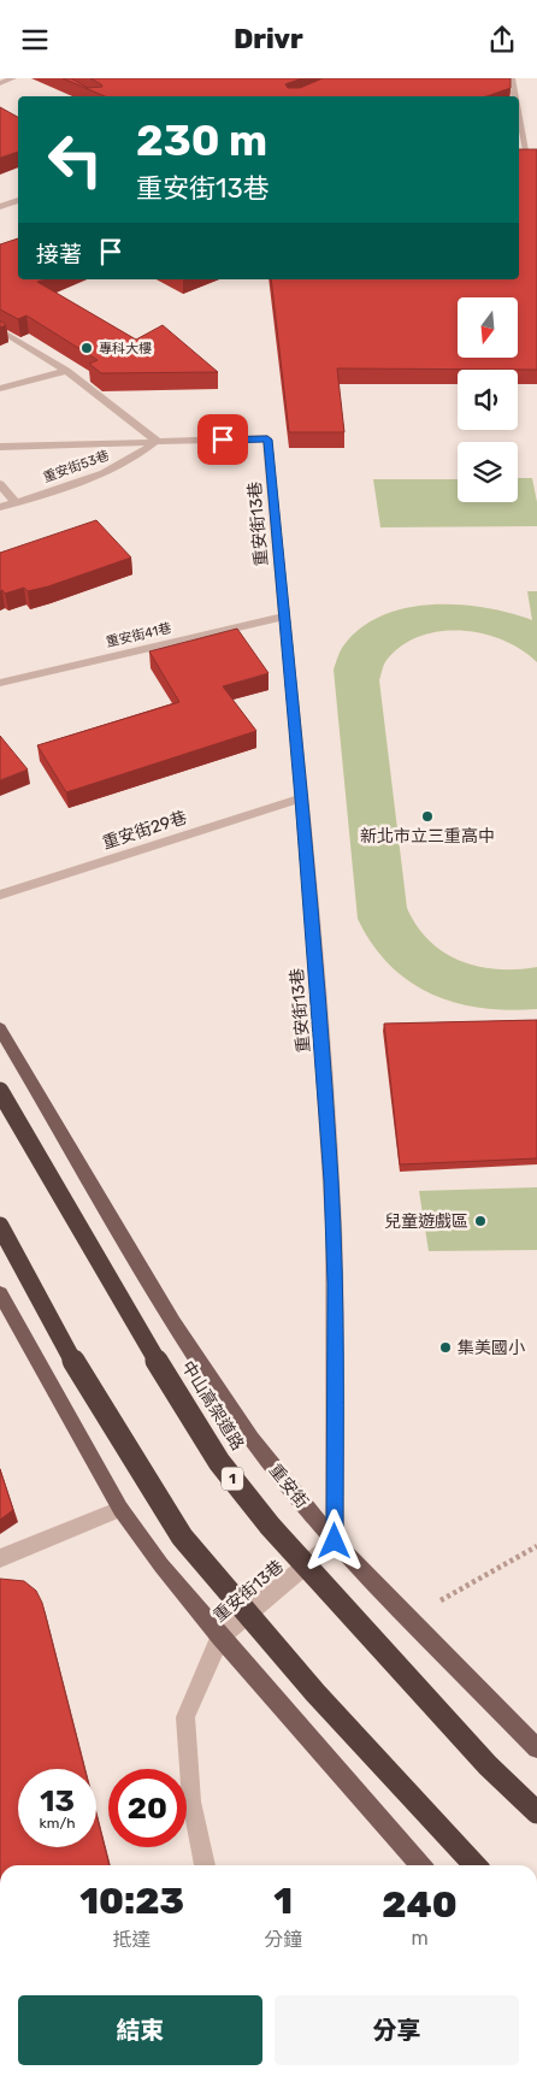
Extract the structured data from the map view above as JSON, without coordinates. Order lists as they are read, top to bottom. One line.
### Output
{"streets":{"highway":["中山高架道路","1"],"main road":["重安街"],"street":["重安街53巷","重安街13巷","重安街41巷","重安街29巷"]},"crossings":[["重安街53巷","重安街13巷"],["重安街13巷","重安街41巷"],["重安街13巷","重安街29巷"],["重安街13巷","重安街"]],"places":["專科大樓","新北市立三重高中","兒童遊戲區","集美國小"],"north":"bottom","page":{"header":"Drivr","turn":["230 m","重安街13巷"],"then":"接著","speed":"13 km/h","limit":"20","eta":["10:23","抵達","1","分鐘","240","m"],"buttons":["結束","分享"]}}
